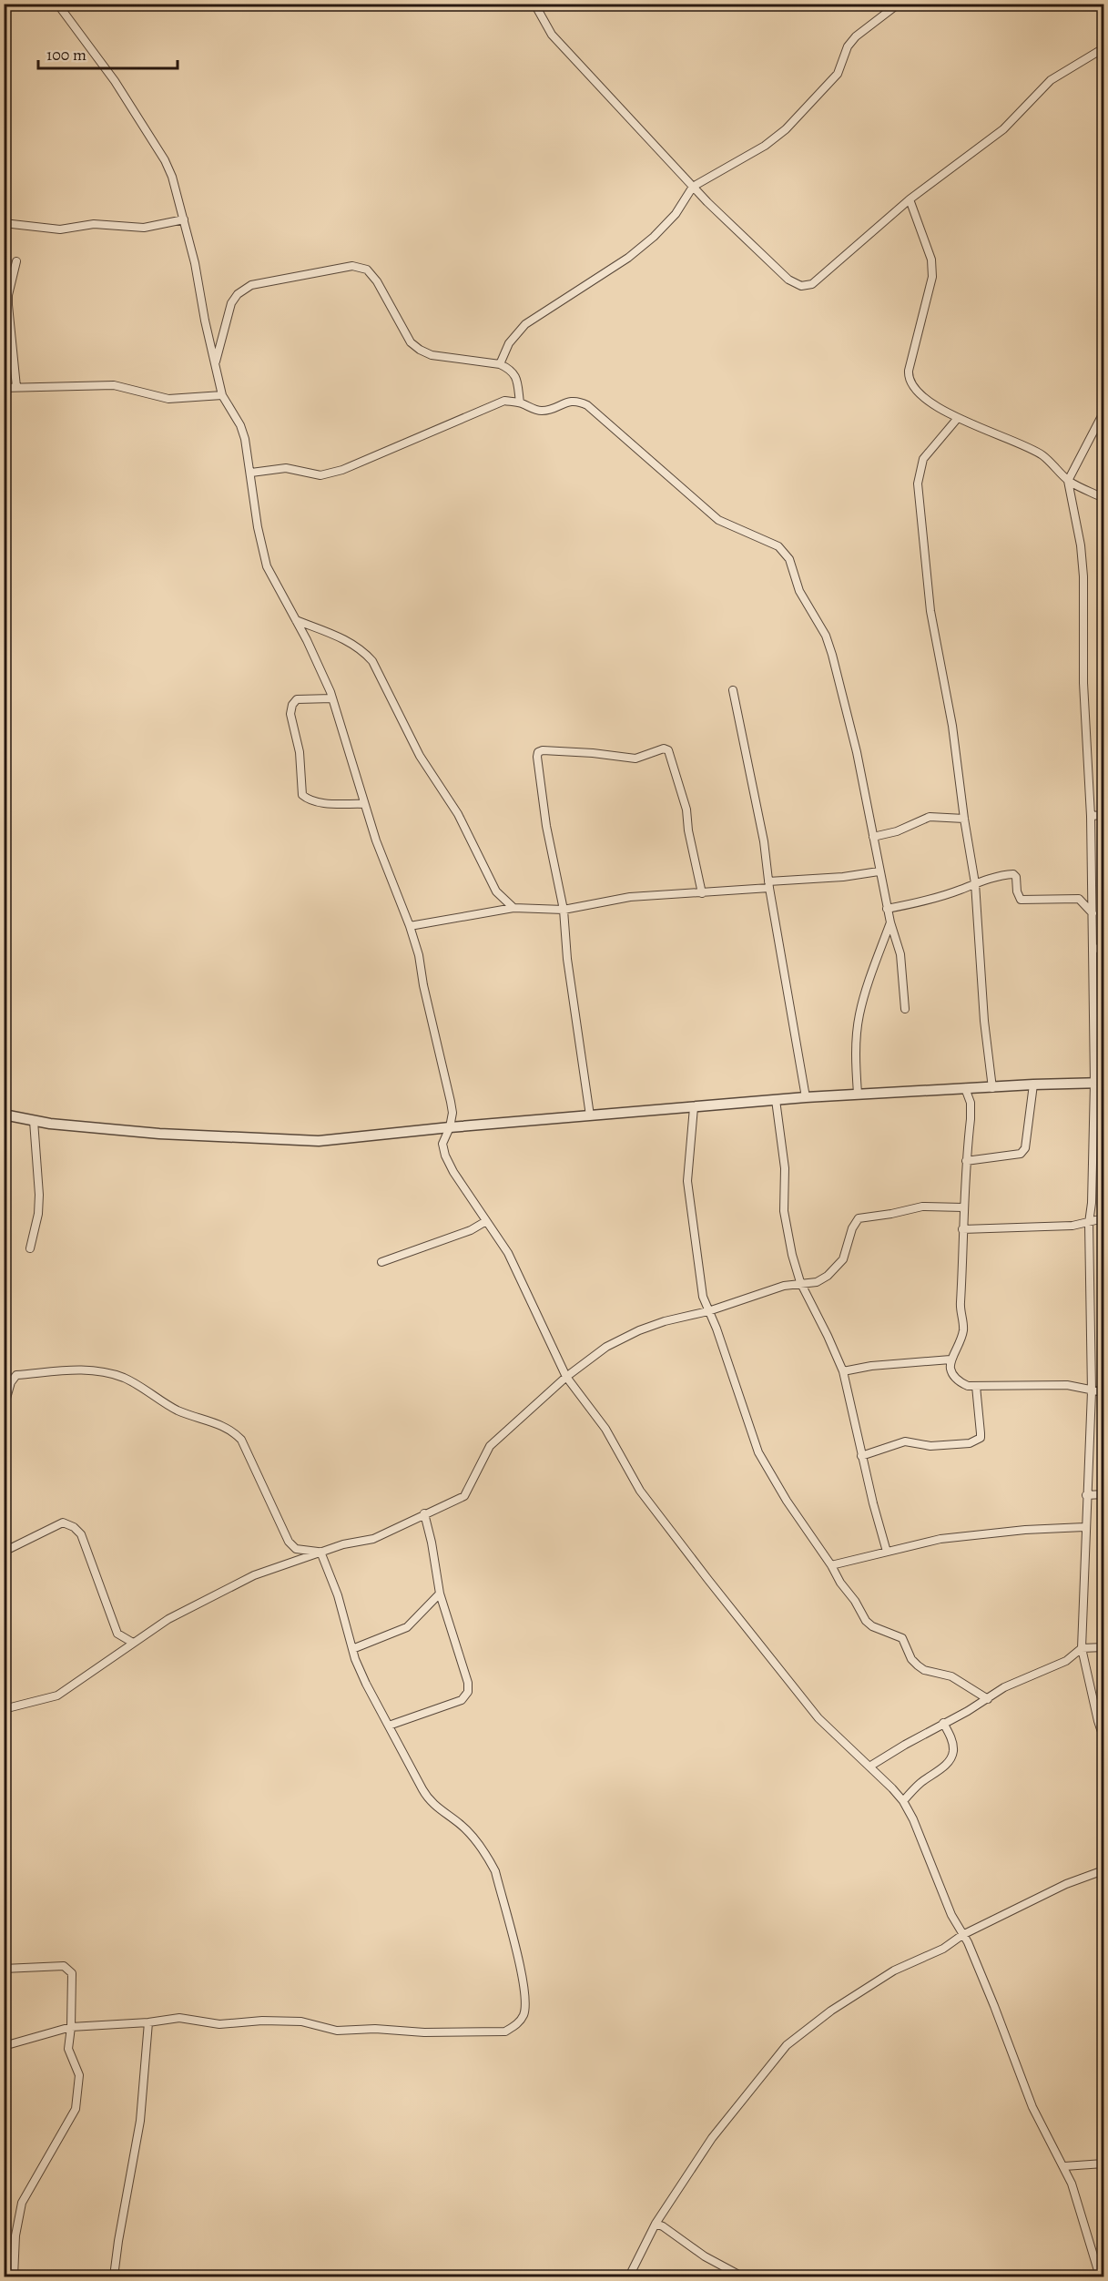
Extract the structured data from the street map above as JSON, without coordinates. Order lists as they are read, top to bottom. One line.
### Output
{"scale_bar":"100 m"}
